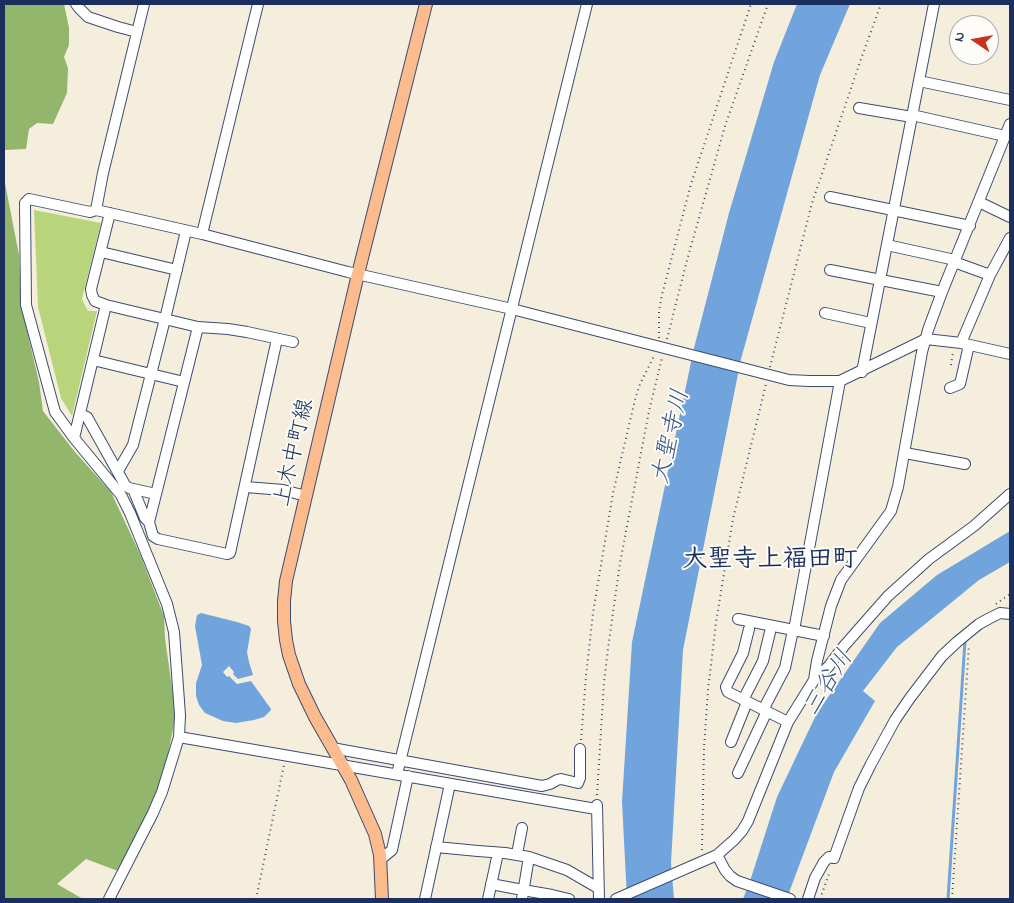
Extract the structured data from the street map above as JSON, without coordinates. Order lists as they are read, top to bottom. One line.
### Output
{"streets":{"main road":["上木中町線"]},"districts":["大聖寺上福田町"],"water":["大聖寺川","三谷川"],"north":"left"}
